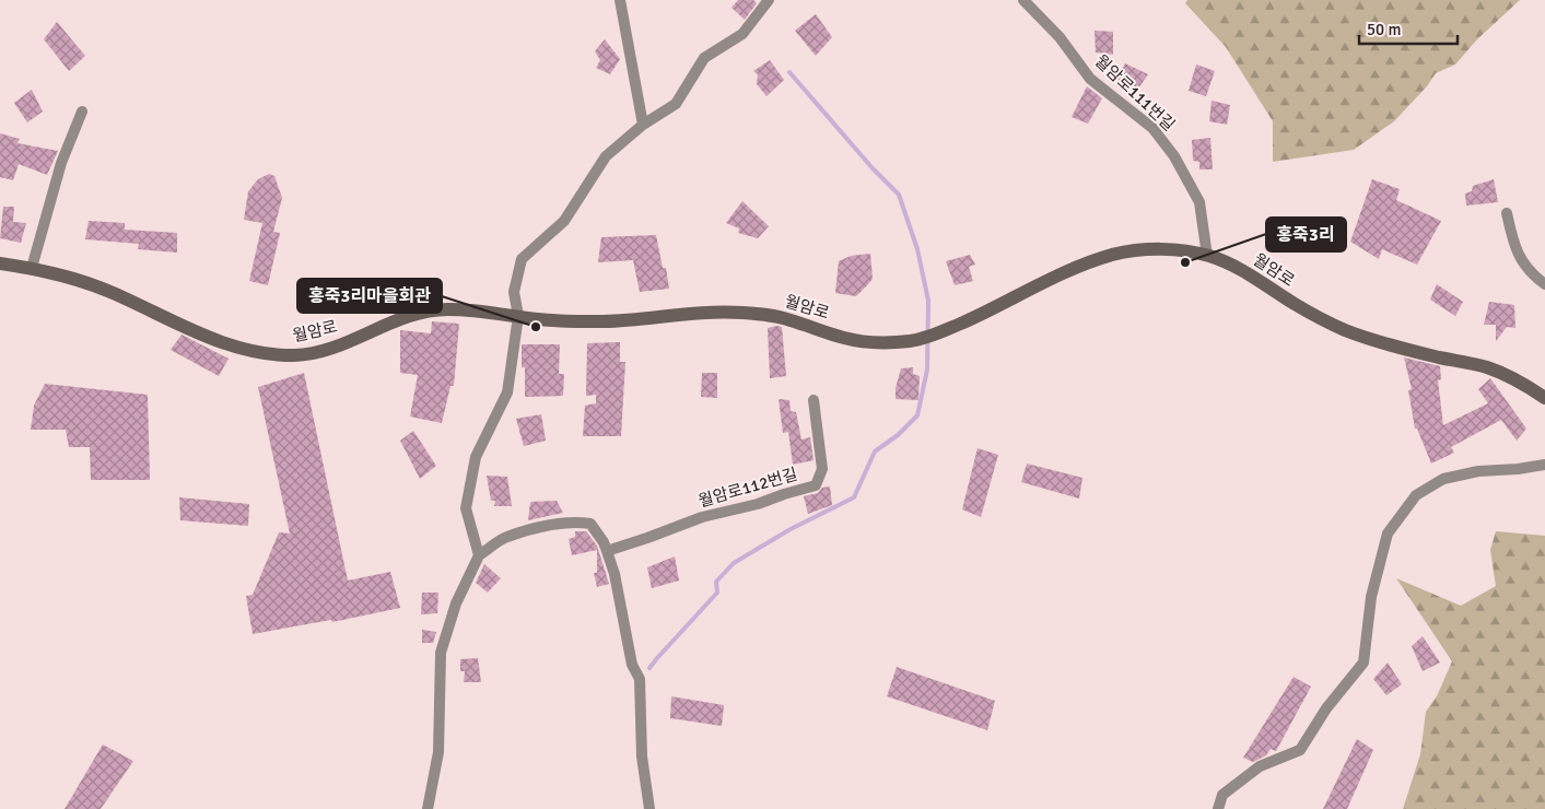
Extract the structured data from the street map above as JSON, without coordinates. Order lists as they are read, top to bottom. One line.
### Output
{"streets":{"street":["월암로111번길","월암로","월암로112번길"]},"crossings":[["월암로111번길","월암로"]],"places":["홍죽3리","홍죽3리마을회관"],"scale_bar":"50 m"}
